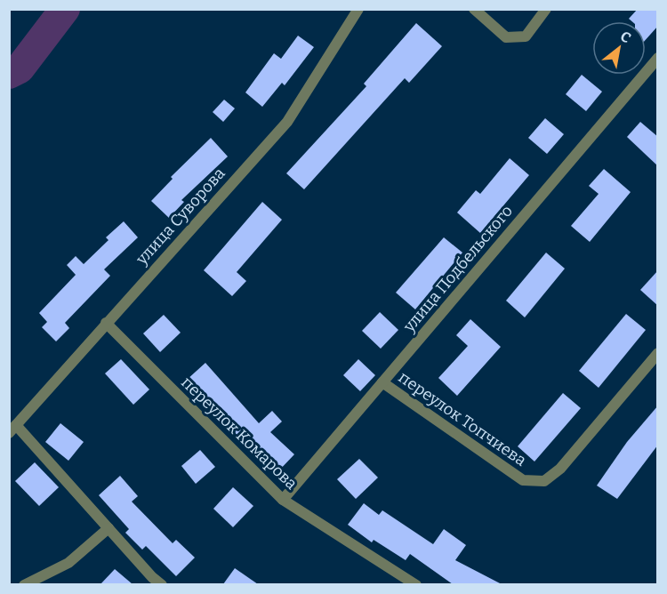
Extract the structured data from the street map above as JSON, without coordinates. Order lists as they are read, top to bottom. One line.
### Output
{"streets":{"street":["улица Суворова","улица Подбельского","переулок Топчиева","переулок Комарова"]},"crossings":[["улица Суворова","переулок Комарова"],["улица Подбельского","переулок Топчиева"],["улица Подбельского","переулок Комарова"]],"north":"top right"}
